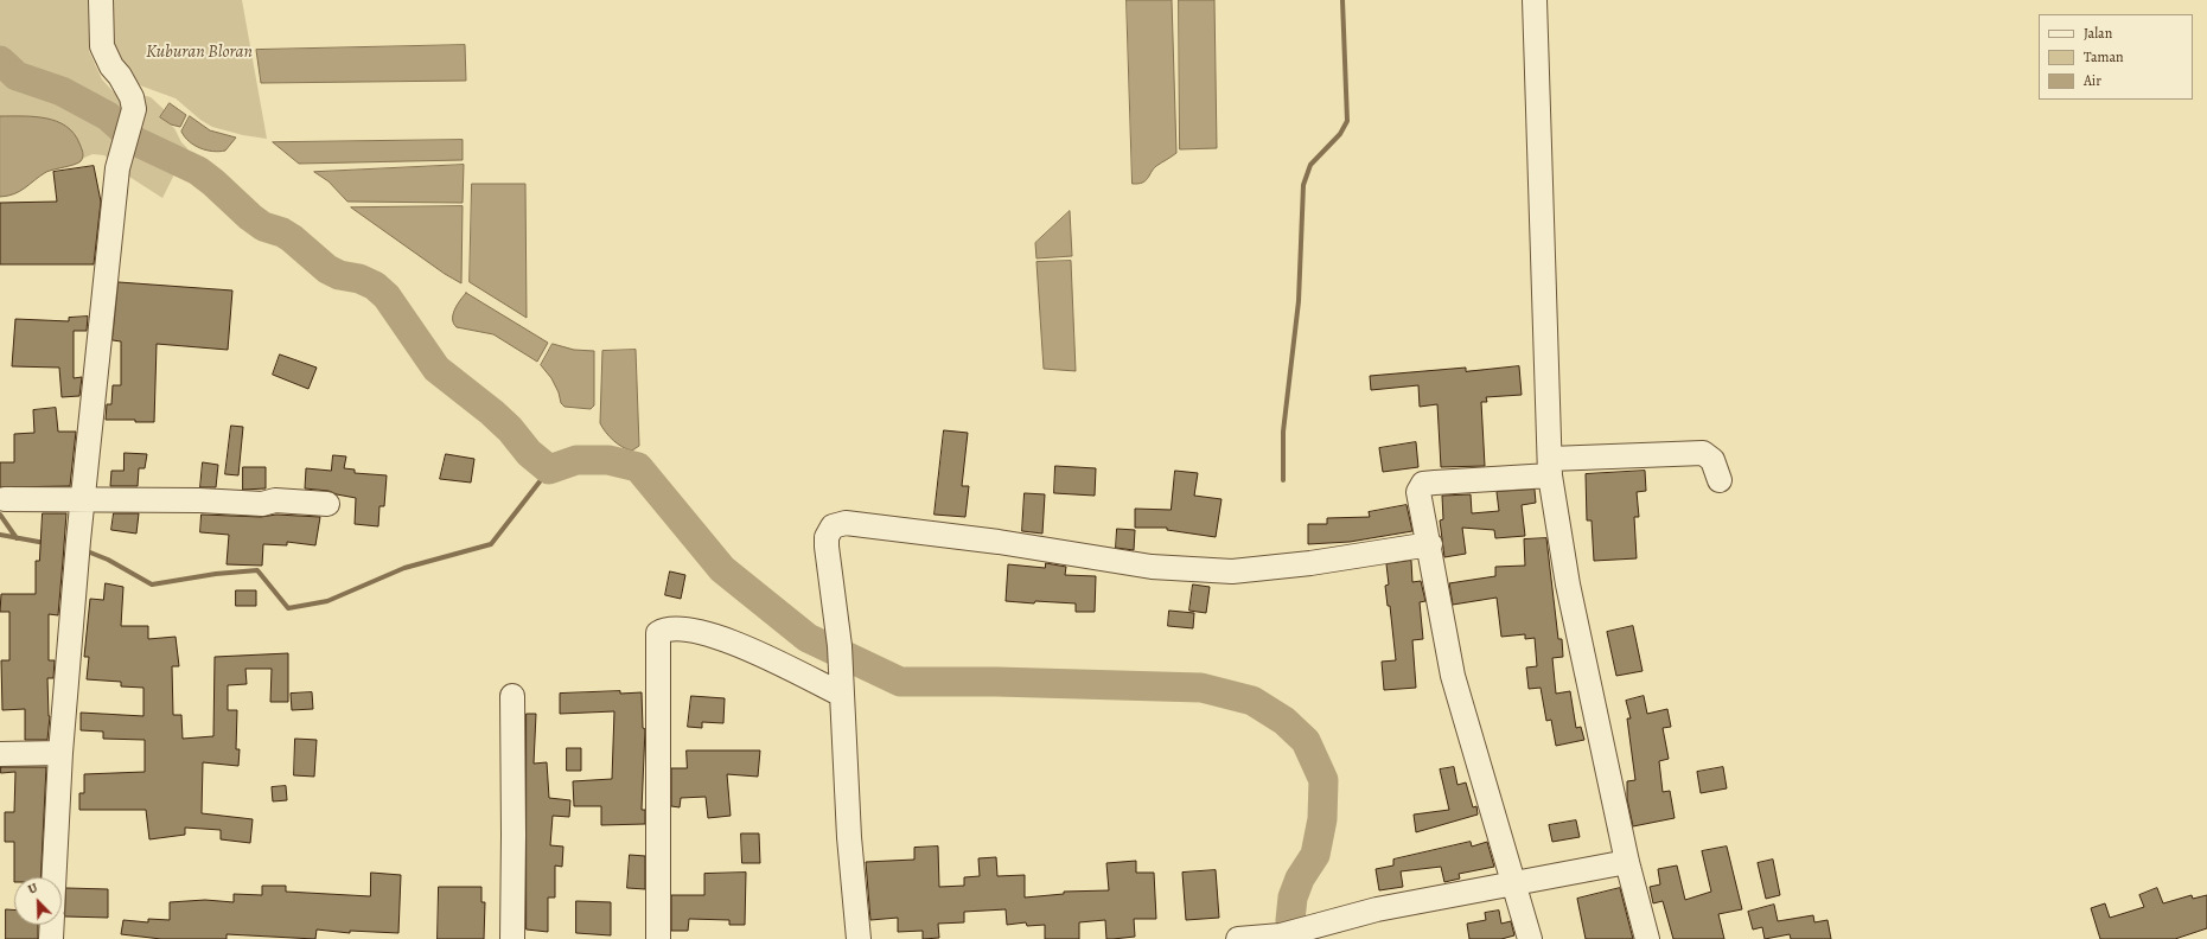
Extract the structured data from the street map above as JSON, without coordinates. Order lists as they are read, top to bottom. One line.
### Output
{"parks":["Kuburan Bloran"],"legend":["Jalan","Taman","Air"],"north":"top left"}
